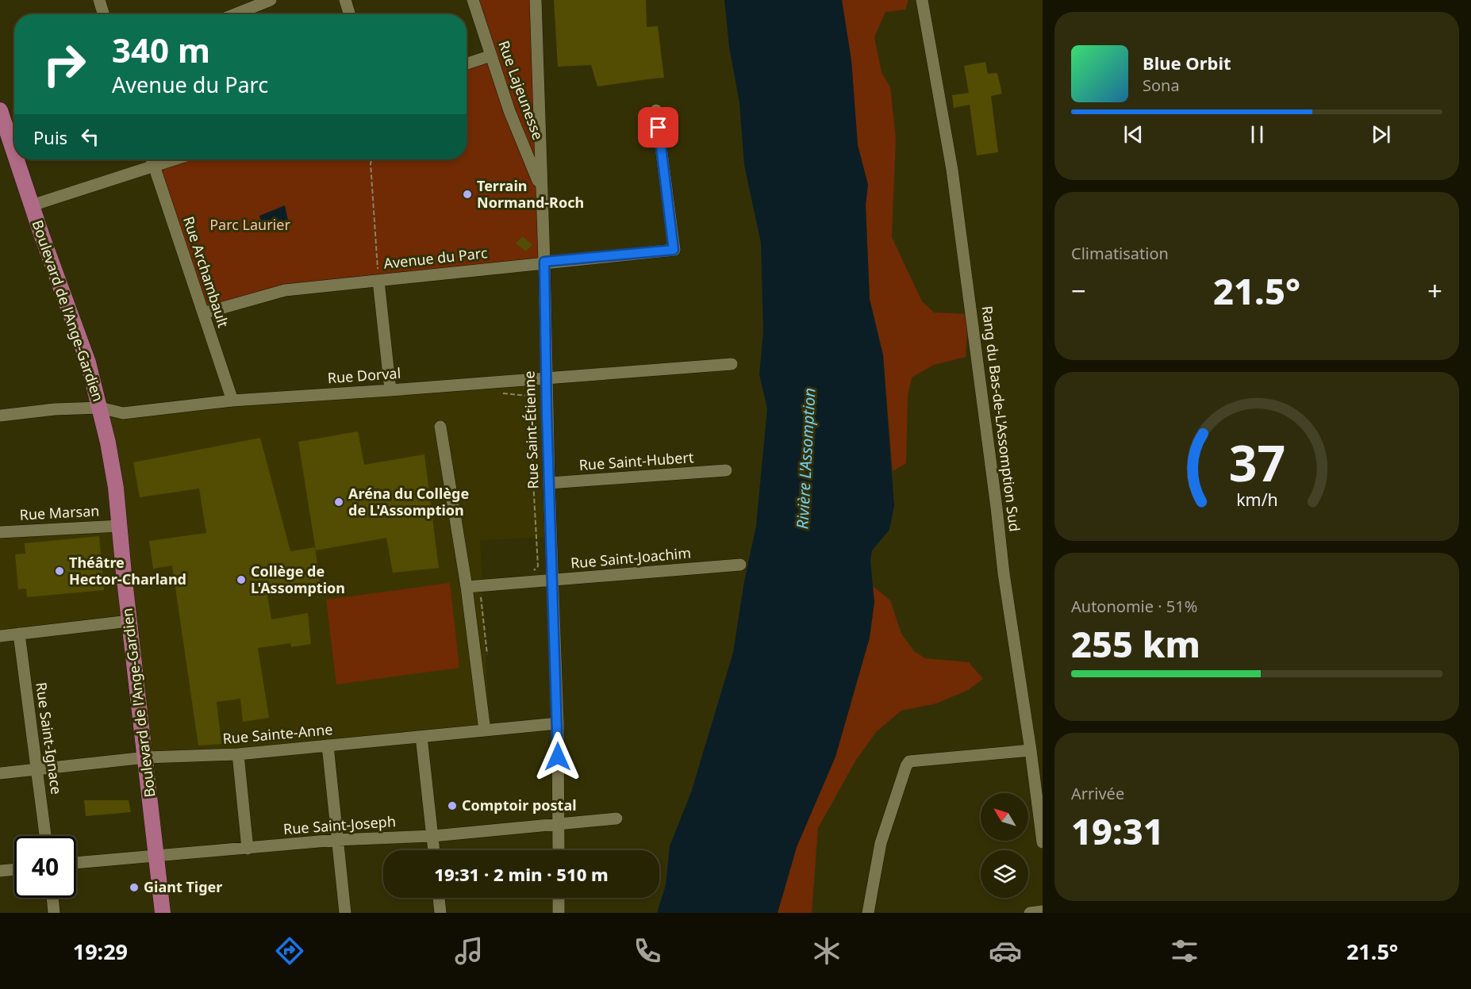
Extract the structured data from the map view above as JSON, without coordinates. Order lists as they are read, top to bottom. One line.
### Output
{"streets":{"main road":["Boulevard de l'Ange-Gardien"],"street":["Rue Lajeunesse","Avenue du Parc","Rue Archambault","Rue Dorval","Rang du Bas-de-L'Assomption Sud","Rue Saint-Étienne","Rue Saint-Hubert","Rue Marsan","Rue Saint-Joachim","Rue Sainte-Anne","Rue Saint-Ignace","Rue Saint-Joseph"]},"crossings":[["Rue Lajeunesse","Rue Saint-Étienne"],["Avenue du Parc","Rue Archambault"],["Avenue du Parc","Rue Saint-Étienne"],["Rue Archambault","Rue Dorval"],["Boulevard de l'Ange-Gardien","Rue Dorval"],["Boulevard de l'Ange-Gardien","Rue Marsan"],["Boulevard de l'Ange-Gardien","Rue Sainte-Anne"],["Boulevard de l'Ange-Gardien","Rue Saint-Joseph"],["Rue Dorval","Rue Saint-Étienne"],["Rue Saint-Étienne","Rue Saint-Hubert"],["Rue Saint-Étienne","Rue Saint-Joachim"],["Rue Saint-Étienne","Rue Sainte-Anne"],["Rue Saint-Étienne","Rue Saint-Joseph"],["Rue Sainte-Anne","Rue Saint-Ignace"]],"water":["Rivière L'Assomption"],"parks":["Parc Laurier"],"places":["Terrain Normand-Roch","Aréna du Collège de L'Assomption","Théâtre Hector-Charland","Collège de L'Assomption","Comptoir postal","Giant Tiger"],"north":"top left","page":{"turn":["340 m","Avenue du Parc"],"song":["Blue Orbit","Sona"],"then":"Puis","tile":["Climatisation",["Autonomie · 51%","255 km"],["Arrivée","19:31"]],"heat":["−","21.5°","+"],"limit":"40","trip":"19:31 · 2 min · 510 m","tabs":["19:29","21.5°"],"gauge":["37","km/h"]}}
